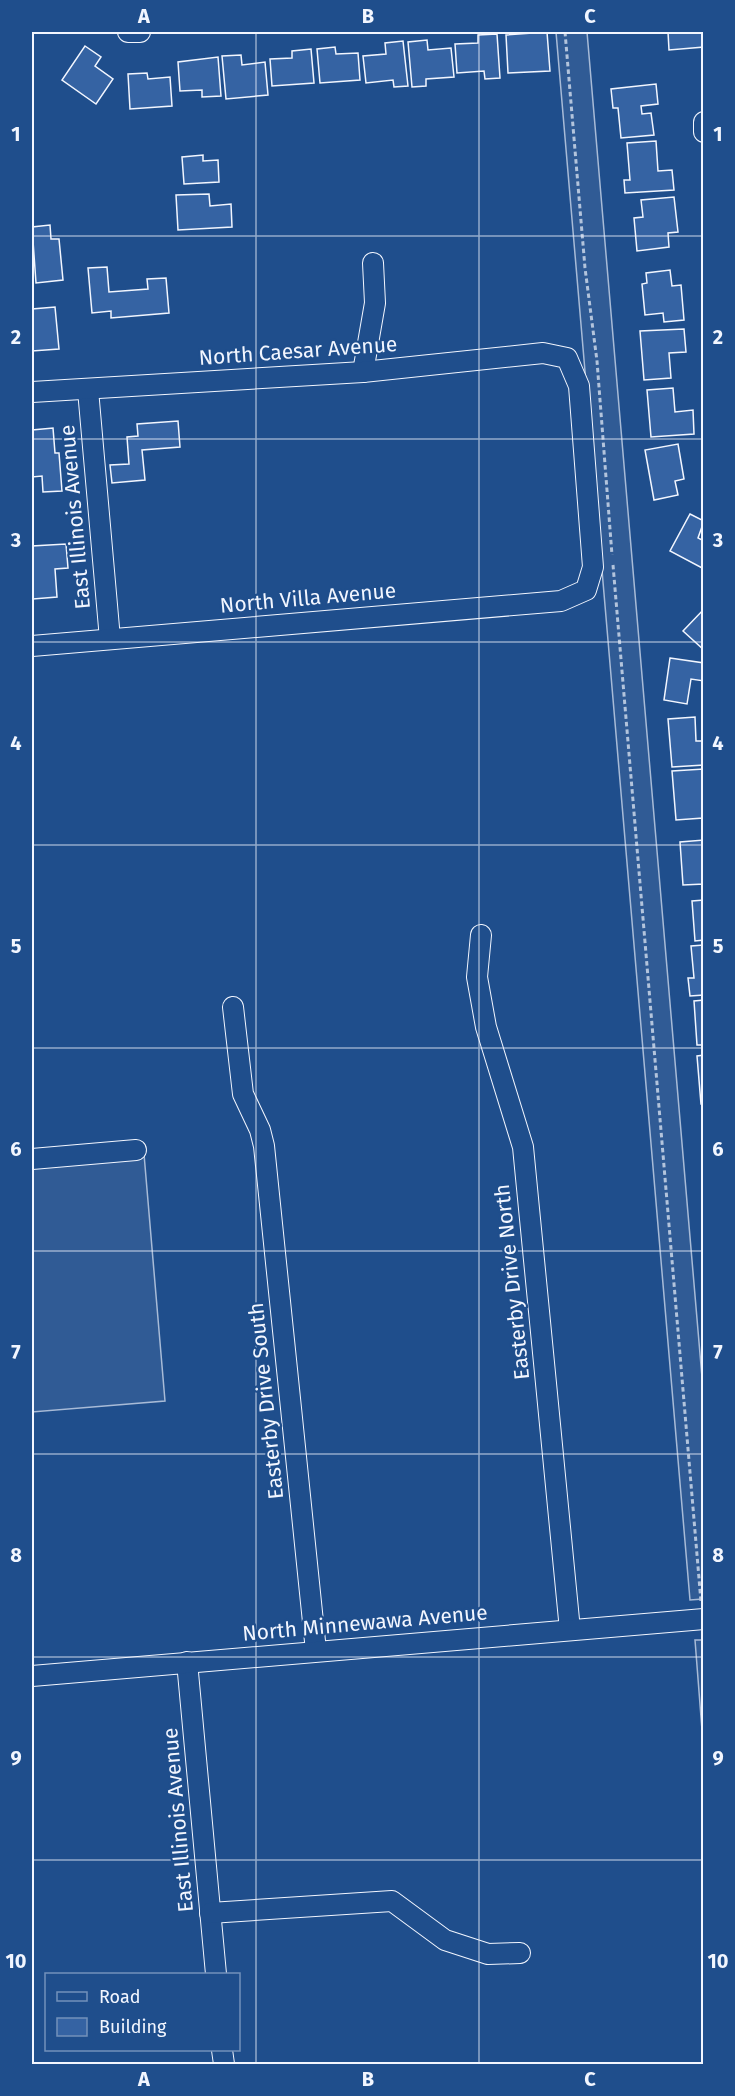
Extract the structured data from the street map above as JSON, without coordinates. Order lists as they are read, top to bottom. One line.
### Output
{"streets":{"street":["North Caesar Avenue","East Illinois Avenue","North Villa Avenue","Easterby Drive North","Easterby Drive South","North Minnewawa Avenue"]},"crossings":[["North Caesar Avenue","East Illinois Avenue"],["North Caesar Avenue","North Villa Avenue"],["East Illinois Avenue","North Villa Avenue"],["East Illinois Avenue","North Minnewawa Avenue"],["Easterby Drive North","North Minnewawa Avenue"],["Easterby Drive South","North Minnewawa Avenue"]],"legend":["Road","Building"],"grid":{"columns":["A","B","C"],"rows":["1","2","3","4","5","6","7","8","9","10"]}}
